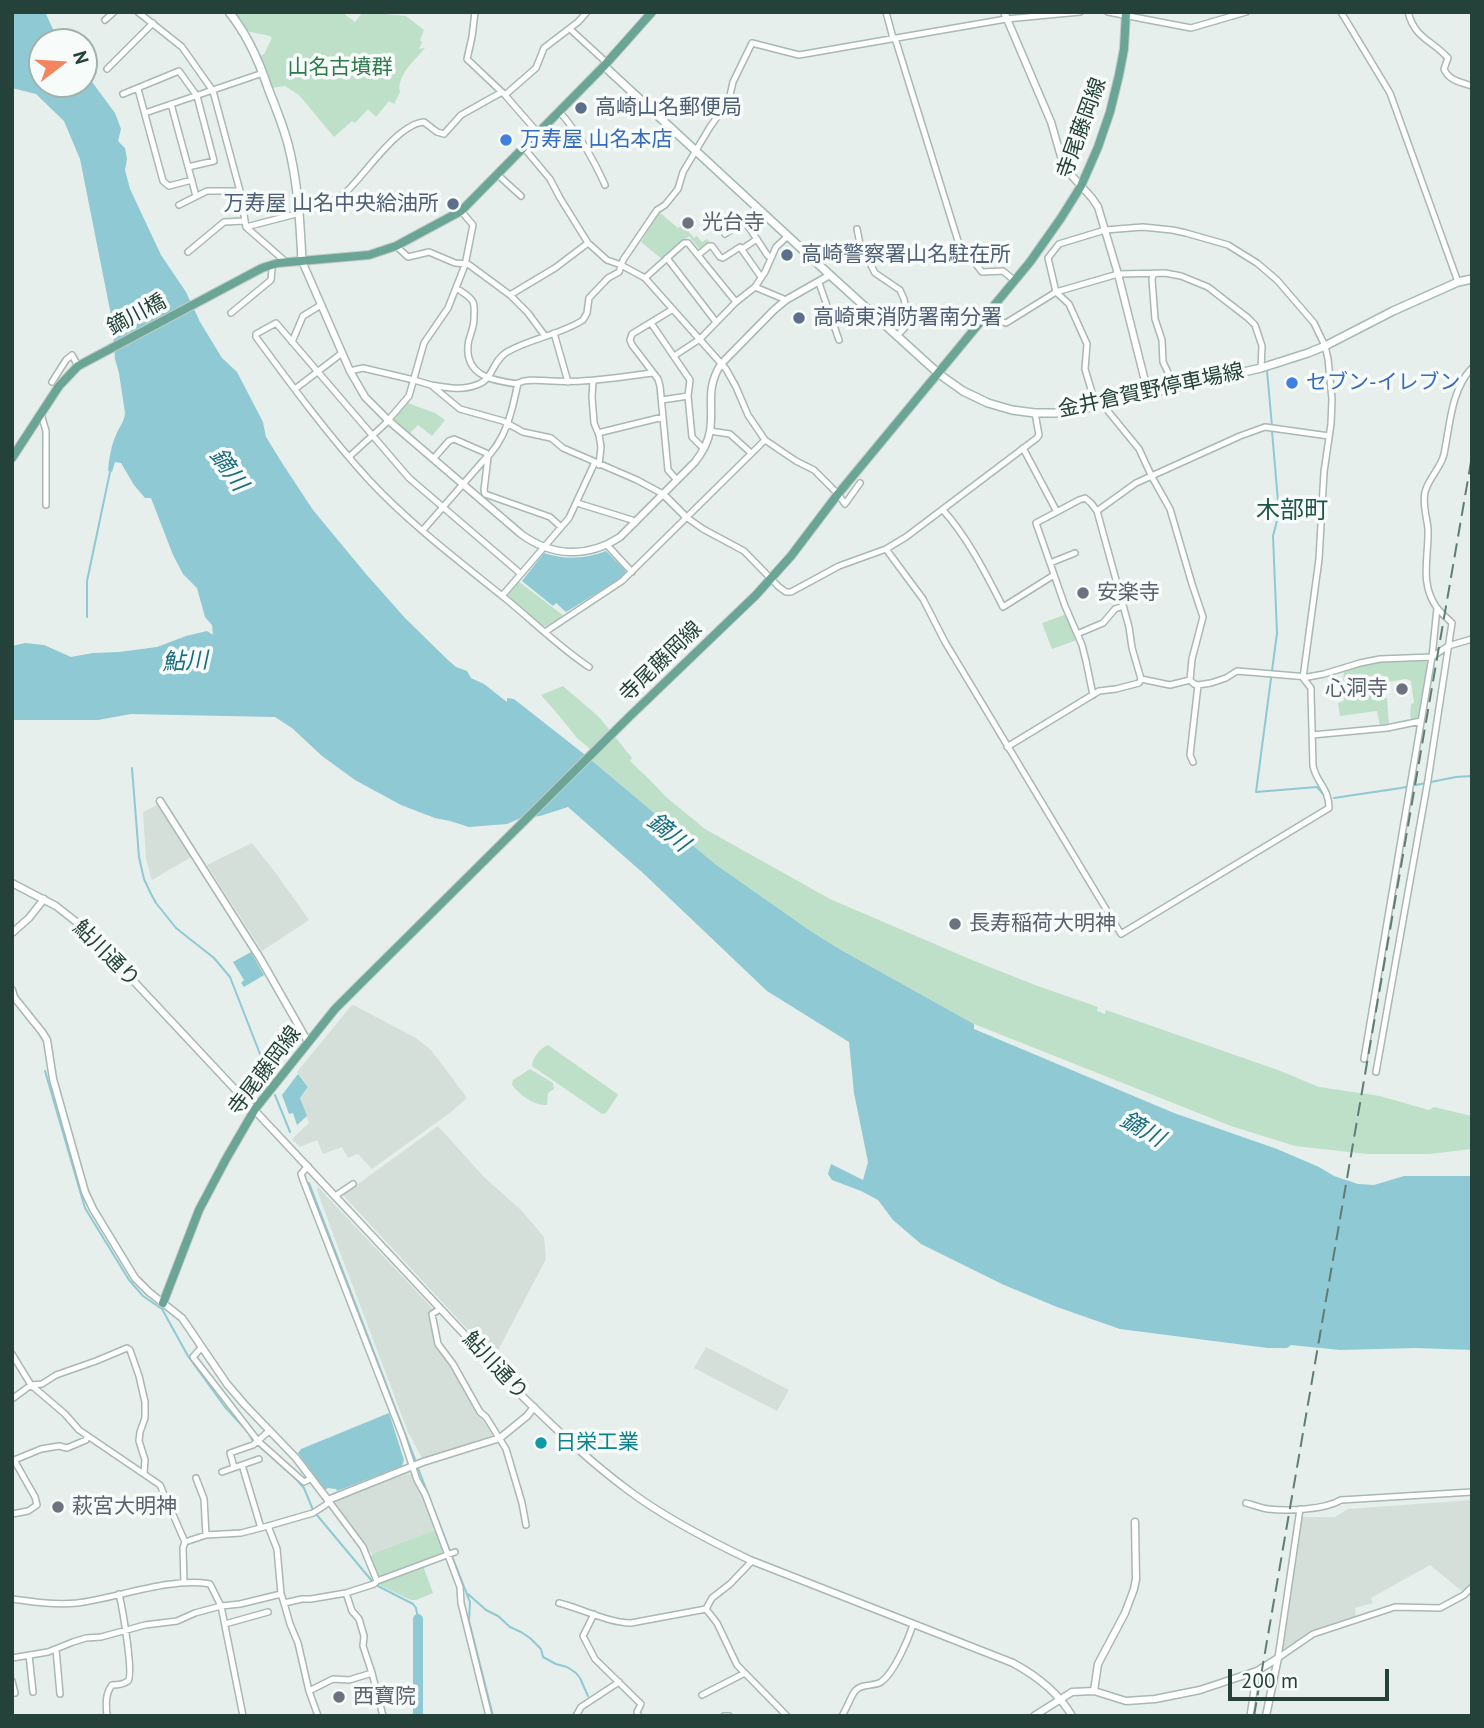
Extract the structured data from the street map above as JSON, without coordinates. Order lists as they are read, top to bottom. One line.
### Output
{"streets":{"main road":["寺尾藤岡線","鏑川橋","金井倉賀野停車場線"],"street":["鮎川通り"]},"crossings":[["寺尾藤岡線","金井倉賀野停車場線"],["寺尾藤岡線","鮎川通り"]],"districts":["木部町"],"water":["鏑川","鮎川"],"parks":["山名古墳群"],"places":["高崎山名郵便局","万寿屋 山名本店","万寿屋 山名中央給油所","光台寺","高崎警察署山名駐在所","高崎東消防署南分署","セブン-イレブン","安楽寺","心洞寺","長寿稲荷大明神","日栄工業","萩宮大明神","西寶院"],"scale_bar":"200 m","north":"right"}
